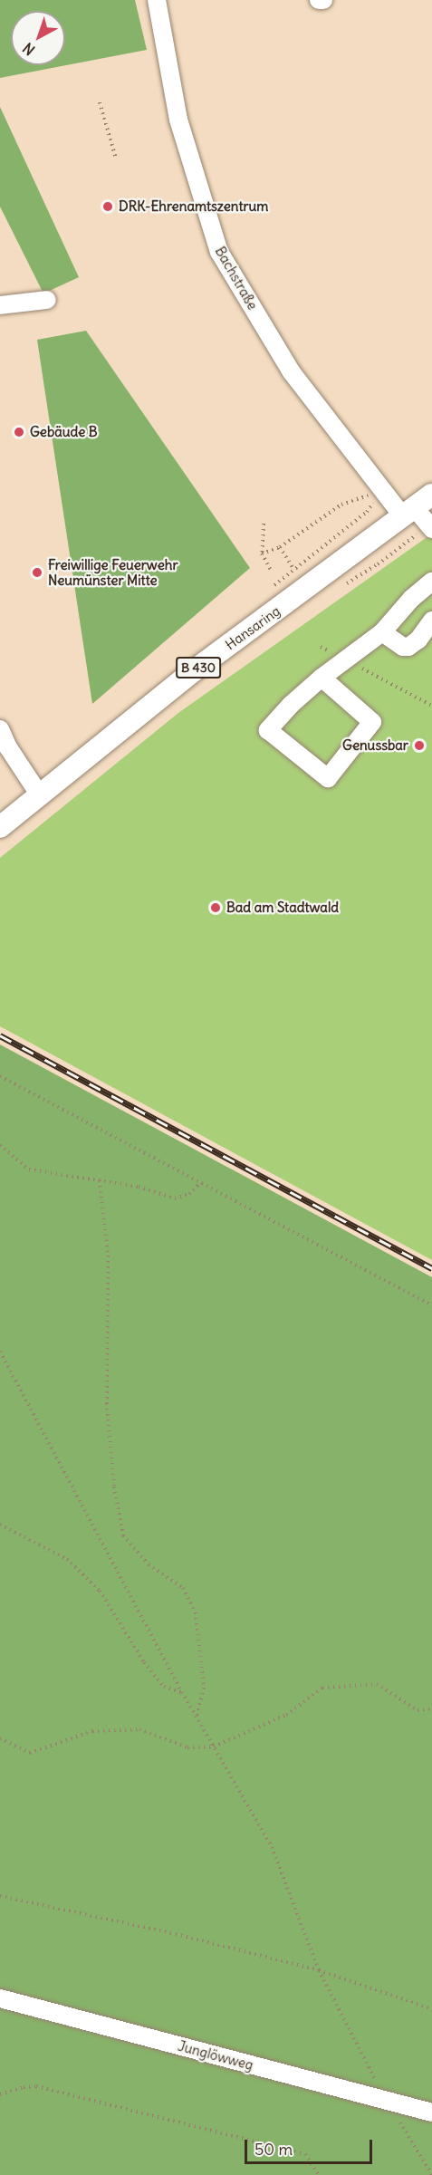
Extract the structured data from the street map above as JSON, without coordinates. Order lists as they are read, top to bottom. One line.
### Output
{"streets":{"main road":["Hansaring","B 430"],"street":["Bachstraße","Junglöwweg"]},"crossings":[["Bachstraße","Hansaring"]],"places":["DRK-Ehrenamtszentrum","Gebäude B","Freiwillige Feuerwehr Neumünster Mitte","Genussbar","Bad am Stadtwald"],"scale_bar":"50 m","north":"bottom left"}
